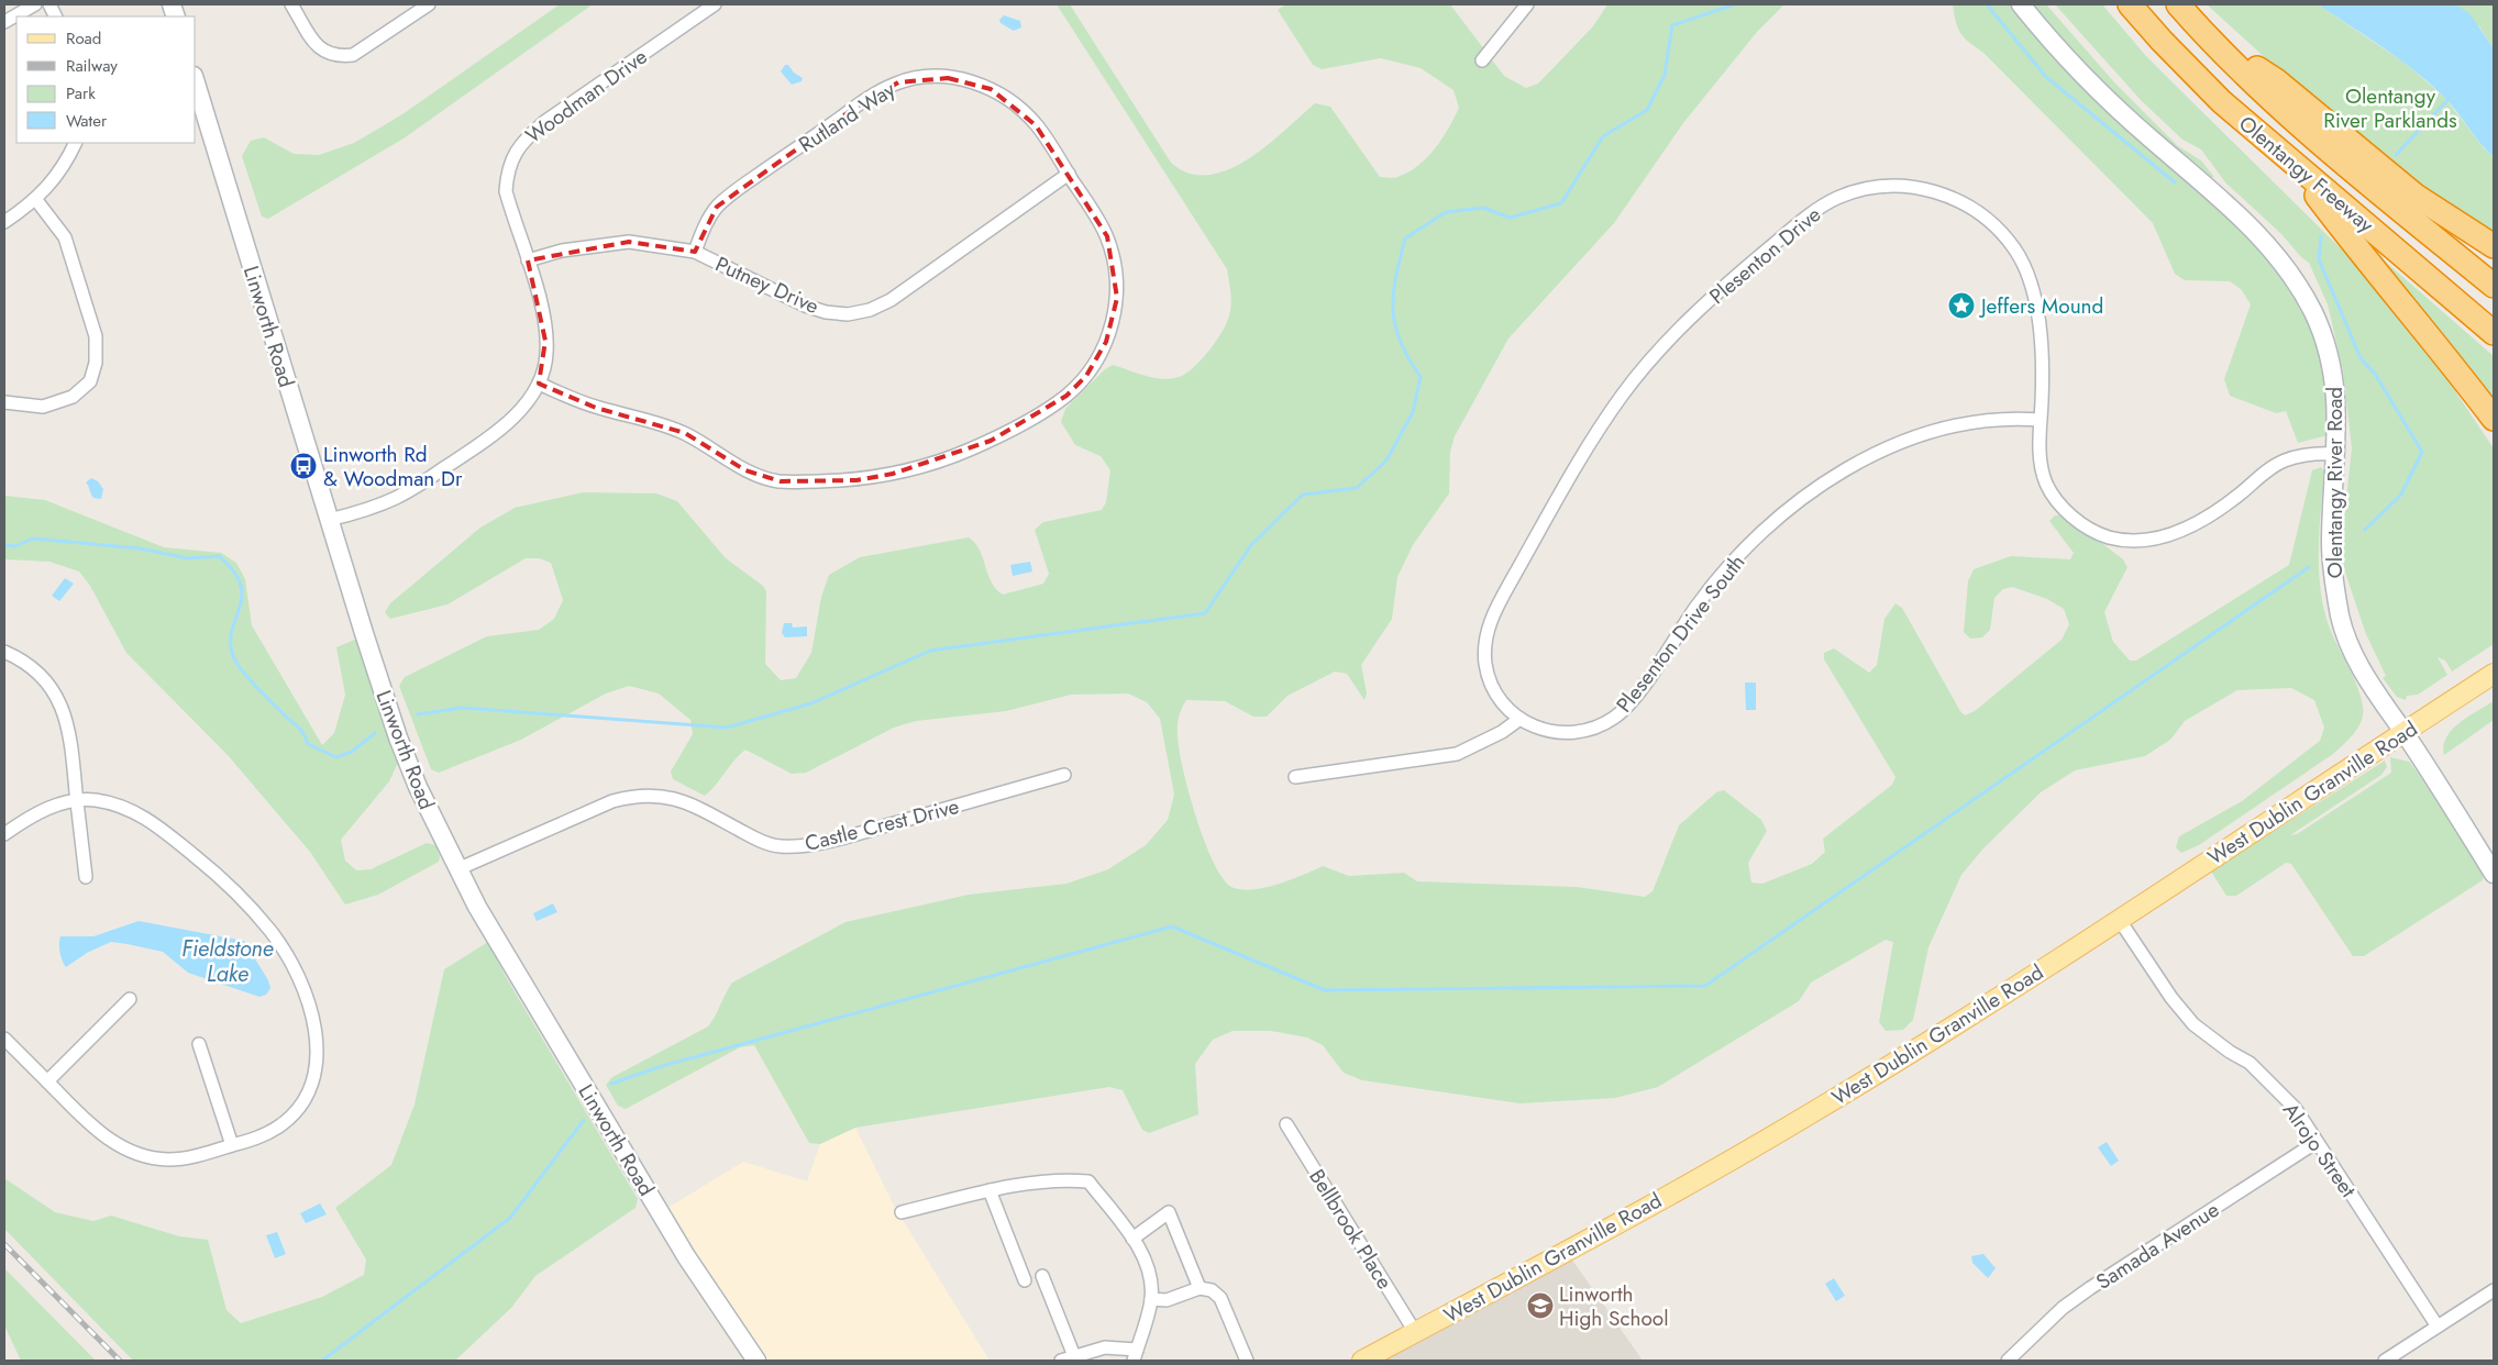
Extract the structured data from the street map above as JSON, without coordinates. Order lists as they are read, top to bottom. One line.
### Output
{"streets":{"highway":["Olentangy Freeway"],"main road":["Linworth Road","Olentangy River Road","West Dublin Granville Road"],"street":["Woodman Drive","Rutland Way","Plesenton Drive","Putney Drive","Plesenton Drive South","Castle Crest Drive","Alrojo Street","Bellbrook Place","Samada Avenue"]},"crossings":[["Woodman Drive","Rutland Way"],["Woodman Drive","Putney Drive"],["Woodman Drive","Linworth Road"],["Rutland Way","Putney Drive"],["Plesenton Drive","Olentangy River Road"],["Plesenton Drive","Plesenton Drive South"],["Linworth Road","Castle Crest Drive"],["Olentangy River Road","West Dublin Granville Road"],["West Dublin Granville Road","Alrojo Street"],["West Dublin Granville Road","Bellbrook Place"],["Alrojo Street","Samada Avenue"]],"water":["Fieldstone Lake"],"parks":["Olentangy River Parklands"],"places":{"place":["Jeffers Mound"],"bus stop":["Linworth Rd & Woodman Dr"],"school or university":["Linworth High School"]},"legend":["Road","Railway","Park","Water"]}
